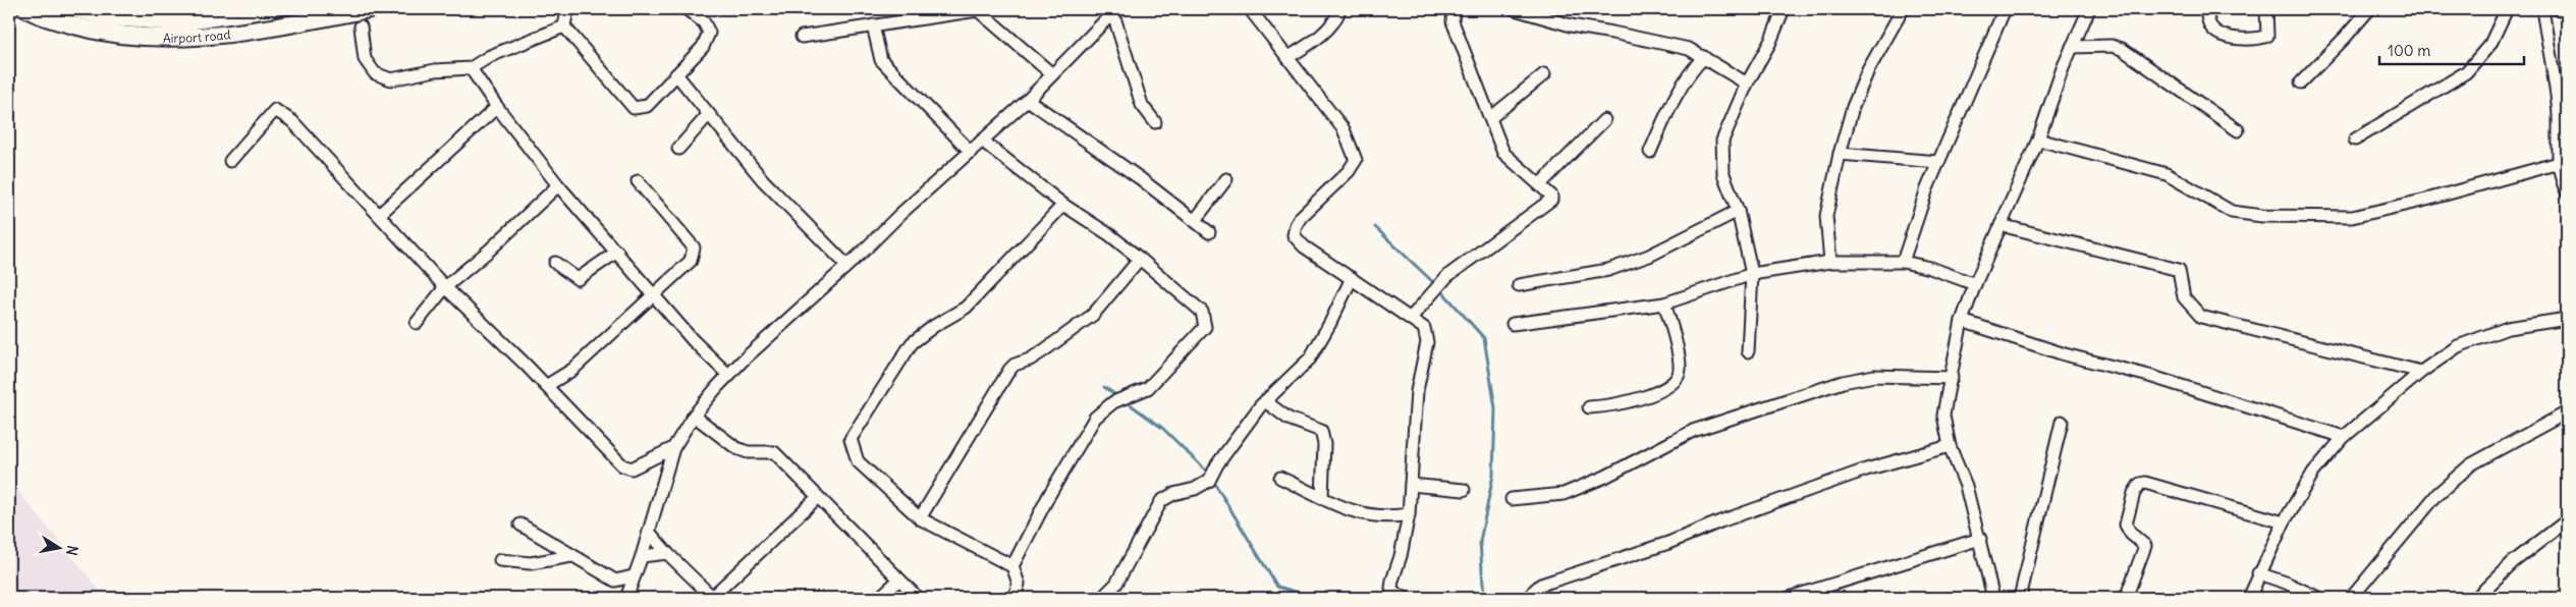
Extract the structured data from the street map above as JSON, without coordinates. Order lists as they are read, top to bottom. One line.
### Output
{"streets":{"main road":["Airport road"]},"scale_bar":"100 m","north":"right"}
